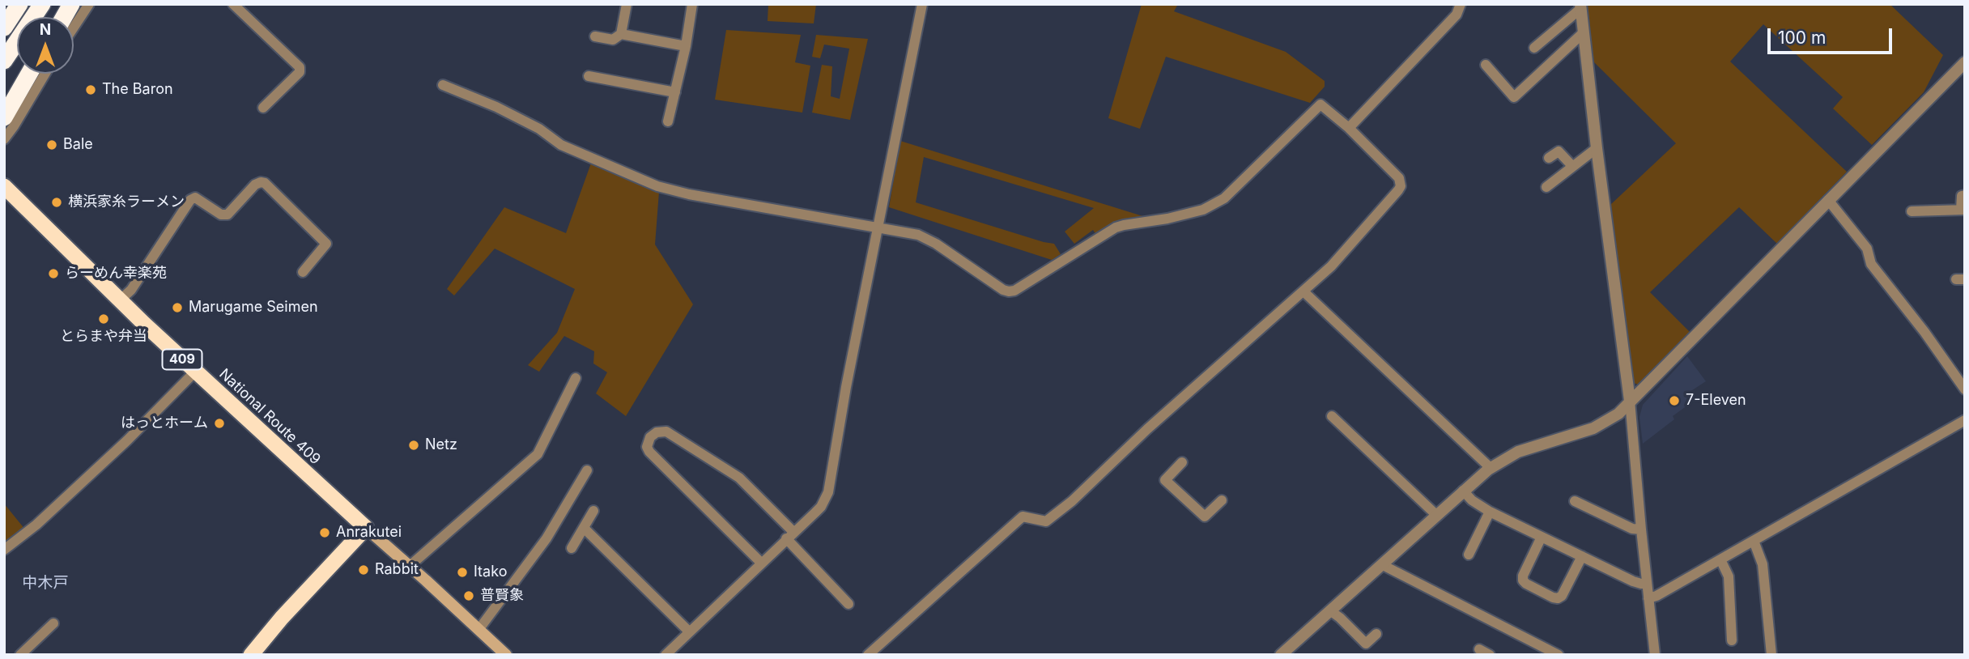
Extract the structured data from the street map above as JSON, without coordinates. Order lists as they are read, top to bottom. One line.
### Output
{"streets":{"highway":["409","National Route 409"]},"districts":["中木戸"],"places":["The Baron","Bale","横浜家糸ラーメン","らーめん幸楽苑","Marugame Seimen","とらまや弁当","7-Eleven","はっとホーム","Netz","Anrakutei","Rabbit","Itako","普賢象"],"scale_bar":"100 m","north":"top"}
